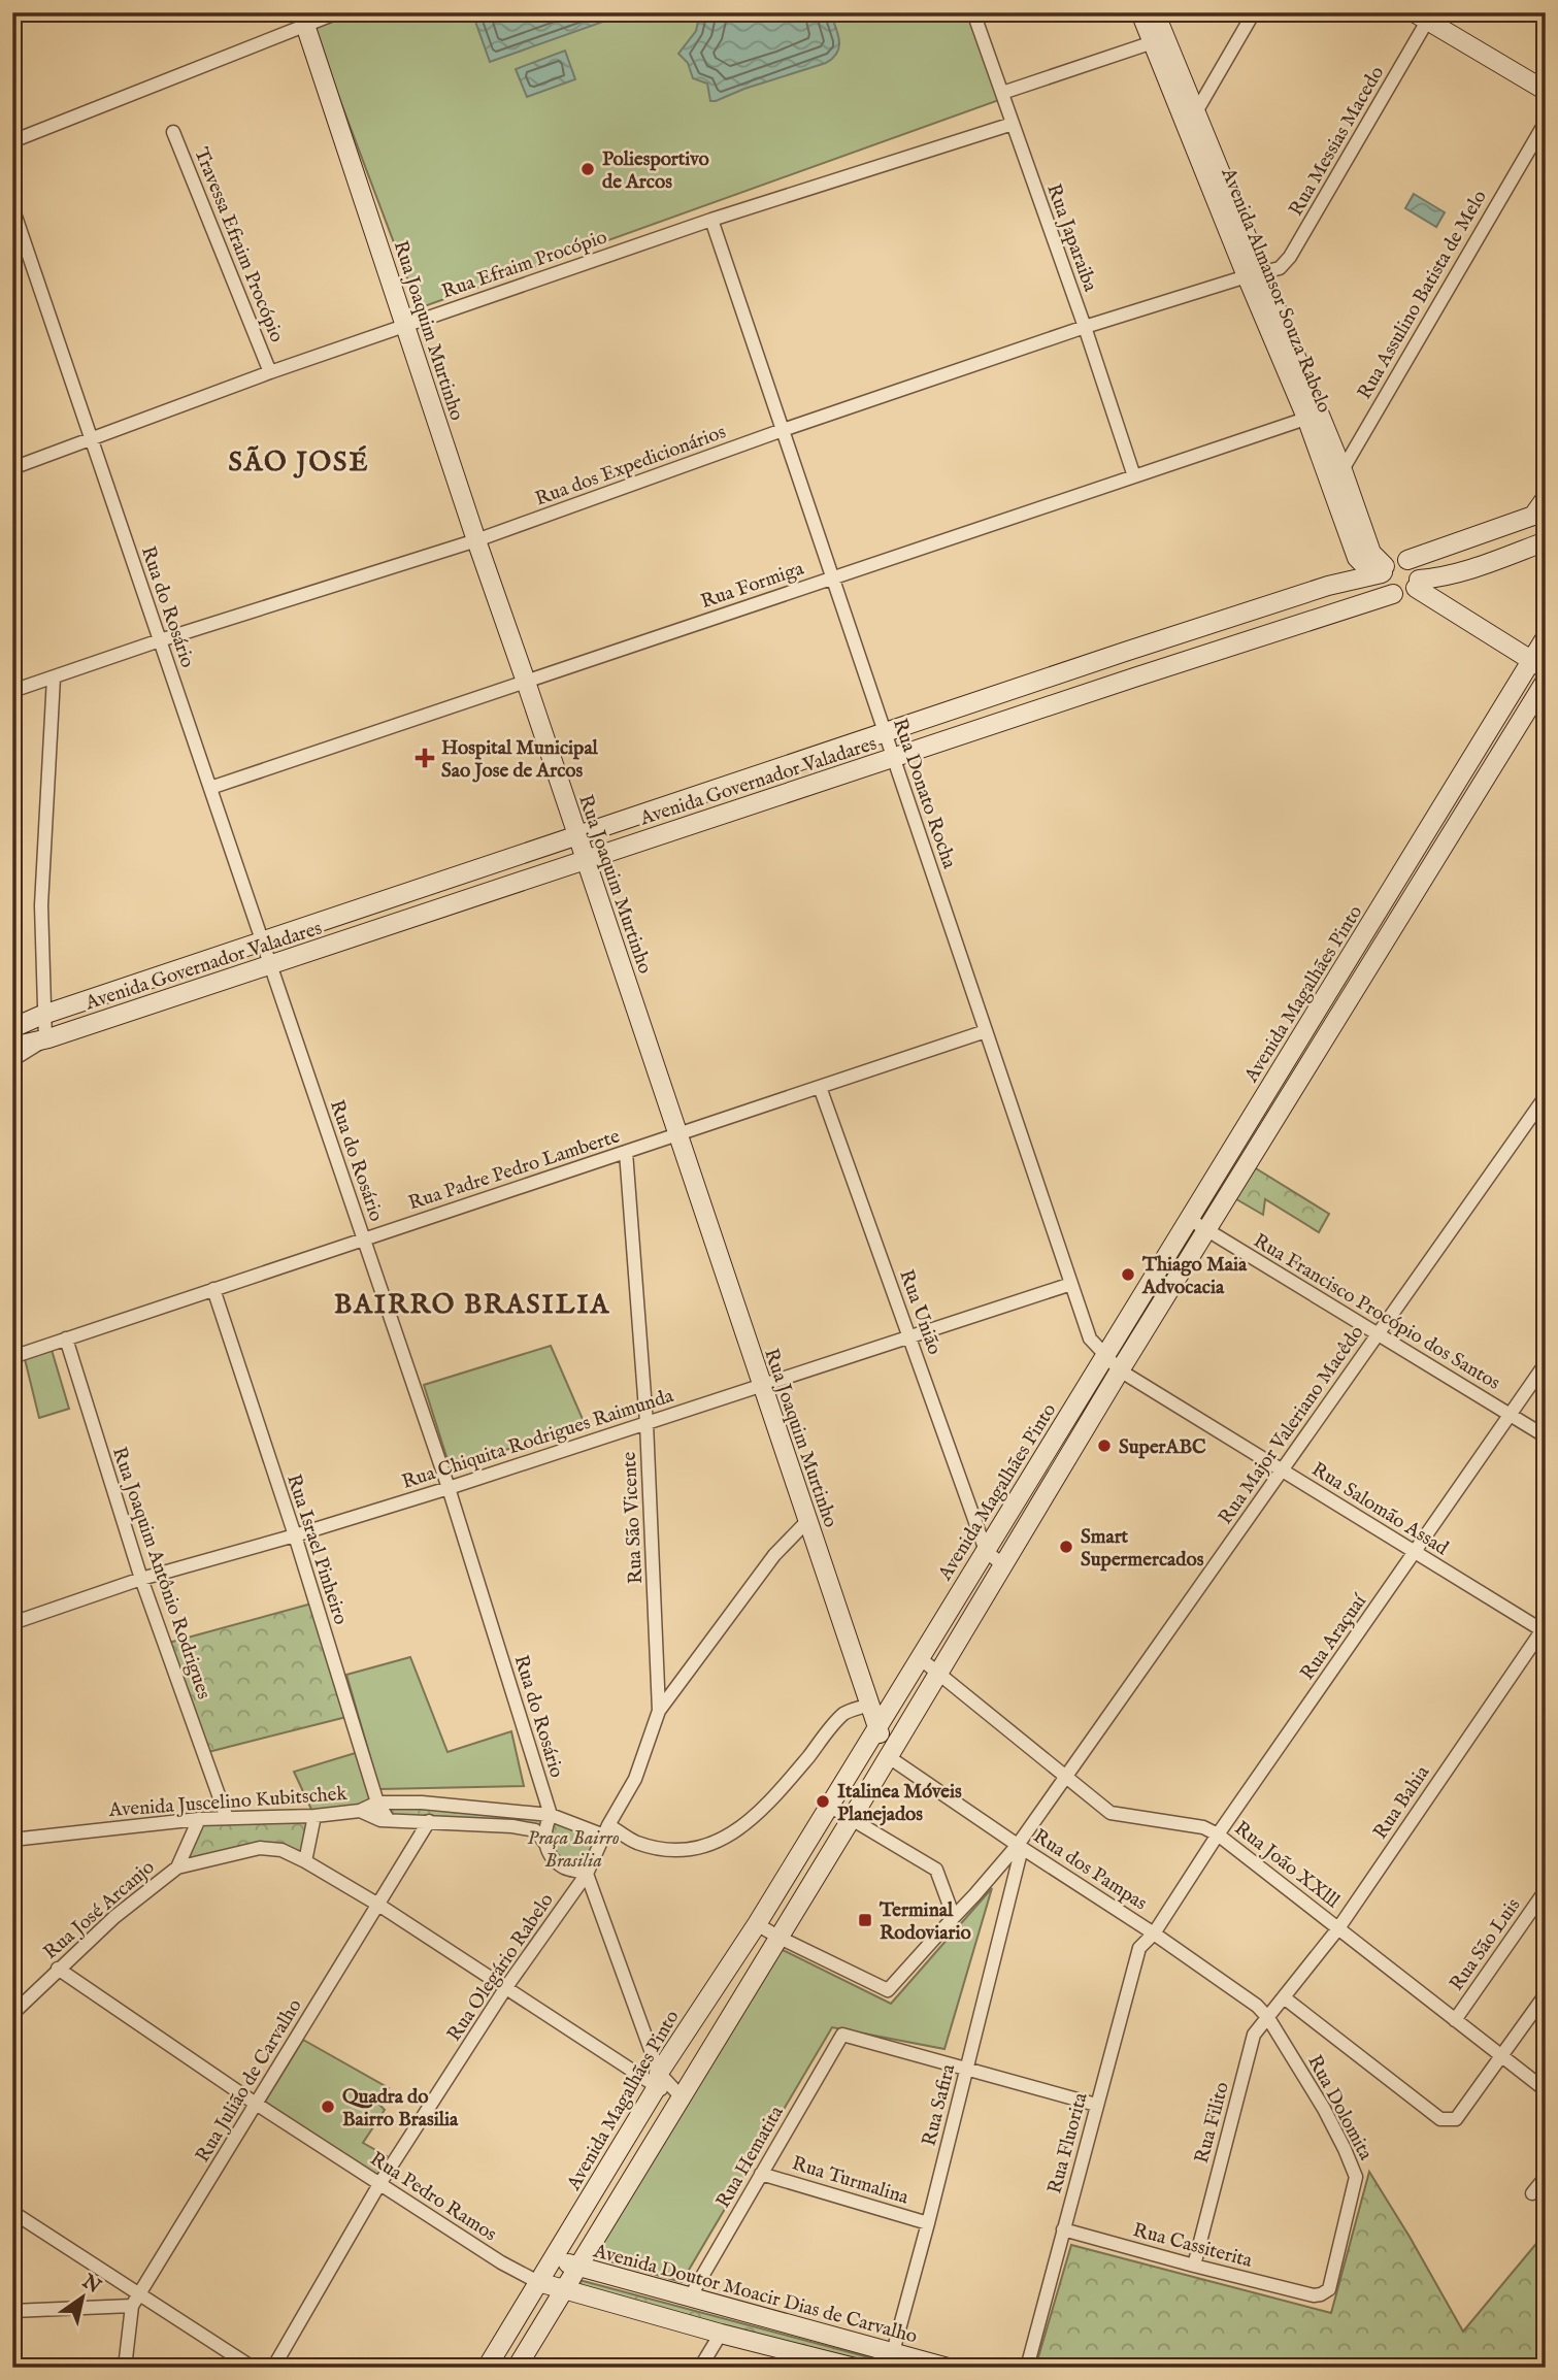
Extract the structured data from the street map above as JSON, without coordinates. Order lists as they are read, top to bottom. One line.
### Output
{"streets":{"street":["Rua Messias Macedo","Rua Japaraiba","Travessa Efraim Procópio","Rua Efraim Procópio","Avenida Almansor Souza Rabelo","Rua Assulino Batista de Melo","Rua Joaquim Murtinho","Rua dos Expedicionários","Rua Formiga","Rua do Rosário","Avenida Governador Valadares","Rua Donato Rocha","Avenida Magalhães Pinto","Rua Padre Pedro Lamberte","Rua Francisco Procópio dos Santos","Rua União","Rua Major Valeriano Macêdo","Rua Chiquita Rodrigues Raimunda","Rua Salomão Assad","Rua São Vicente","Rua Israel Pinheiro","Rua Joaquim Antônio Rodrigues","Rua Araçuaí","Avenida Juscelino Kubitschek","Rua Bahia","Rua João XXlll","Rua dos Pampas","Rua José Arcanjo","Rua São Luis","Rua Olegário Rabelo","Rua Julião de Carvalho","Rua Safira","Rua Dolomita","Rua Filito","Rua Fluorita","Rua Hematita","Rua Turmalina","Rua Pedro Ramos","Rua Cassiterita","Avenida Doutor Moacir Dias de Carvalho"]},"crossings":[["Rua Messias Macedo","Avenida Almansor Souza Rabelo"],["Rua Messias Macedo","Rua dos Expedicionários"],["Rua Japaraiba","Rua Efraim Procópio"],["Rua Japaraiba","Rua dos Expedicionários"],["Rua Japaraiba","Rua Formiga"],["Travessa Efraim Procópio","Rua Efraim Procópio"],["Rua Efraim Procópio","Rua Joaquim Murtinho"],["Rua Efraim Procópio","Rua do Rosário"],["Rua Efraim Procópio","Rua Donato Rocha"],["Avenida Almansor Souza Rabelo","Rua Assulino Batista de Melo"],["Avenida Almansor Souza Rabelo","Rua dos Expedicionários"],["Avenida Almansor Souza Rabelo","Rua Formiga"],["Avenida Almansor Souza Rabelo","Avenida Governador Valadares"],["Rua Joaquim Murtinho","Rua dos Expedicionários"],["Rua Joaquim Murtinho","Rua Formiga"],["Rua Joaquim Murtinho","Avenida Governador Valadares"],["Rua Joaquim Murtinho","Avenida Magalhães Pinto"],["Rua Joaquim Murtinho","Rua Padre Pedro Lamberte"],["Rua Joaquim Murtinho","Rua Chiquita Rodrigues Raimunda"],["Rua Joaquim Murtinho","Rua dos Pampas"],["Rua Joaquim Murtinho","Rua Olegário Rabelo"],["Rua dos Expedicionários","Rua do Rosário"],["Rua dos Expedicionários","Rua Donato Rocha"],["Rua Formiga","Rua do Rosário"],["Rua Formiga","Rua Donato Rocha"],["Rua do Rosário","Avenida Governador Valadares"],["Rua do Rosário","Rua Padre Pedro Lamberte"],["Rua do Rosário","Rua Chiquita Rodrigues Raimunda"],["Rua do Rosário","Avenida Juscelino Kubitschek"],["Avenida Governador Valadares","Rua Donato Rocha"],["Rua Donato Rocha","Avenida Magalhães Pinto"],["Rua Donato Rocha","Rua Padre Pedro Lamberte"],["Rua Donato Rocha","Rua Chiquita Rodrigues Raimunda"],["Rua Donato Rocha","Rua Salomão Assad"],["Avenida Magalhães Pinto","Rua Francisco Procópio dos Santos"],["Avenida Magalhães Pinto","Rua União"],["Avenida Magalhães Pinto","Rua João XXlll"],["Avenida Magalhães Pinto","Rua José Arcanjo"],["Avenida Magalhães Pinto","Rua Pedro Ramos"],["Avenida Magalhães Pinto","Avenida Doutor Moacir Dias de Carvalho"],["Rua Padre Pedro Lamberte","Rua União"],["Rua Padre Pedro Lamberte","Rua São Vicente"],["Rua Padre Pedro Lamberte","Rua Israel Pinheiro"],["Rua Padre Pedro Lamberte","Rua Joaquim Antônio Rodrigues"],["Rua Francisco Procópio dos Santos","Rua Major Valeriano Macêdo"],["Rua Francisco Procópio dos Santos","Rua Araçuaí"],["Rua União","Rua Chiquita Rodrigues Raimunda"],["Rua Major Valeriano Macêdo","Rua Salomão Assad"],["Rua Major Valeriano Macêdo","Rua João XXlll"],["Rua Major Valeriano Macêdo","Rua dos Pampas"],["Rua Major Valeriano Macêdo","Rua Safira"],["Rua Chiquita Rodrigues Raimunda","Rua São Vicente"],["Rua Chiquita Rodrigues Raimunda","Rua Israel Pinheiro"],["Rua Chiquita Rodrigues Raimunda","Rua Joaquim Antônio Rodrigues"],["Rua Salomão Assad","Rua Araçuaí"],["Rua Salomão Assad","Rua Bahia"],["Rua São Vicente","Rua Olegário Rabelo"],["Rua Israel Pinheiro","Avenida Juscelino Kubitschek"],["Rua Joaquim Antônio Rodrigues","Avenida Juscelino Kubitschek"],["Rua Araçuaí","Rua João XXlll"],["Rua Araçuaí","Rua dos Pampas"],["Rua Araçuaí","Rua Fluorita"],["Avenida Juscelino Kubitschek","Rua Olegário Rabelo"],["Avenida Juscelino Kubitschek","Rua Julião de Carvalho"],["Rua Bahia","Rua João XXlll"],["Rua Bahia","Rua Filito"],["Rua João XXlll","Rua São Luis"],["Rua dos Pampas","Rua Safira"],["Rua dos Pampas","Rua Dolomita"],["Rua dos Pampas","Rua Filito"],["Rua dos Pampas","Rua Fluorita"],["Rua José Arcanjo","Rua Olegário Rabelo"],["Rua José Arcanjo","Rua Julião de Carvalho"],["Rua José Arcanjo","Rua Pedro Ramos"],["Rua Olegário Rabelo","Rua Pedro Ramos"],["Rua Julião de Carvalho","Rua Pedro Ramos"],["Rua Safira","Rua Hematita"],["Rua Safira","Rua Turmalina"],["Rua Safira","Avenida Doutor Moacir Dias de Carvalho"],["Rua Dolomita","Rua Filito"],["Rua Dolomita","Rua Cassiterita"],["Rua Filito","Rua Cassiterita"],["Rua Fluorita","Rua Cassiterita"],["Rua Hematita","Rua Turmalina"],["Rua Hematita","Avenida Doutor Moacir Dias de Carvalho"]],"districts":["SÃO JOSÉ","BAIRRO BRASILIA"],"parks":["Praça Bairro Brasilia"],"places":{"other":["Poliesportivo de Arcos","Thiago Maia Advocacia","SuperABC","Smart Supermercados","Italinea Móveis Planejados","Quadra do Bairro Brasilia"],"health":["Hospital Municipal Sao Jose de Arcos"],"transit":["Terminal Rodoviario"]},"north":"top right"}
